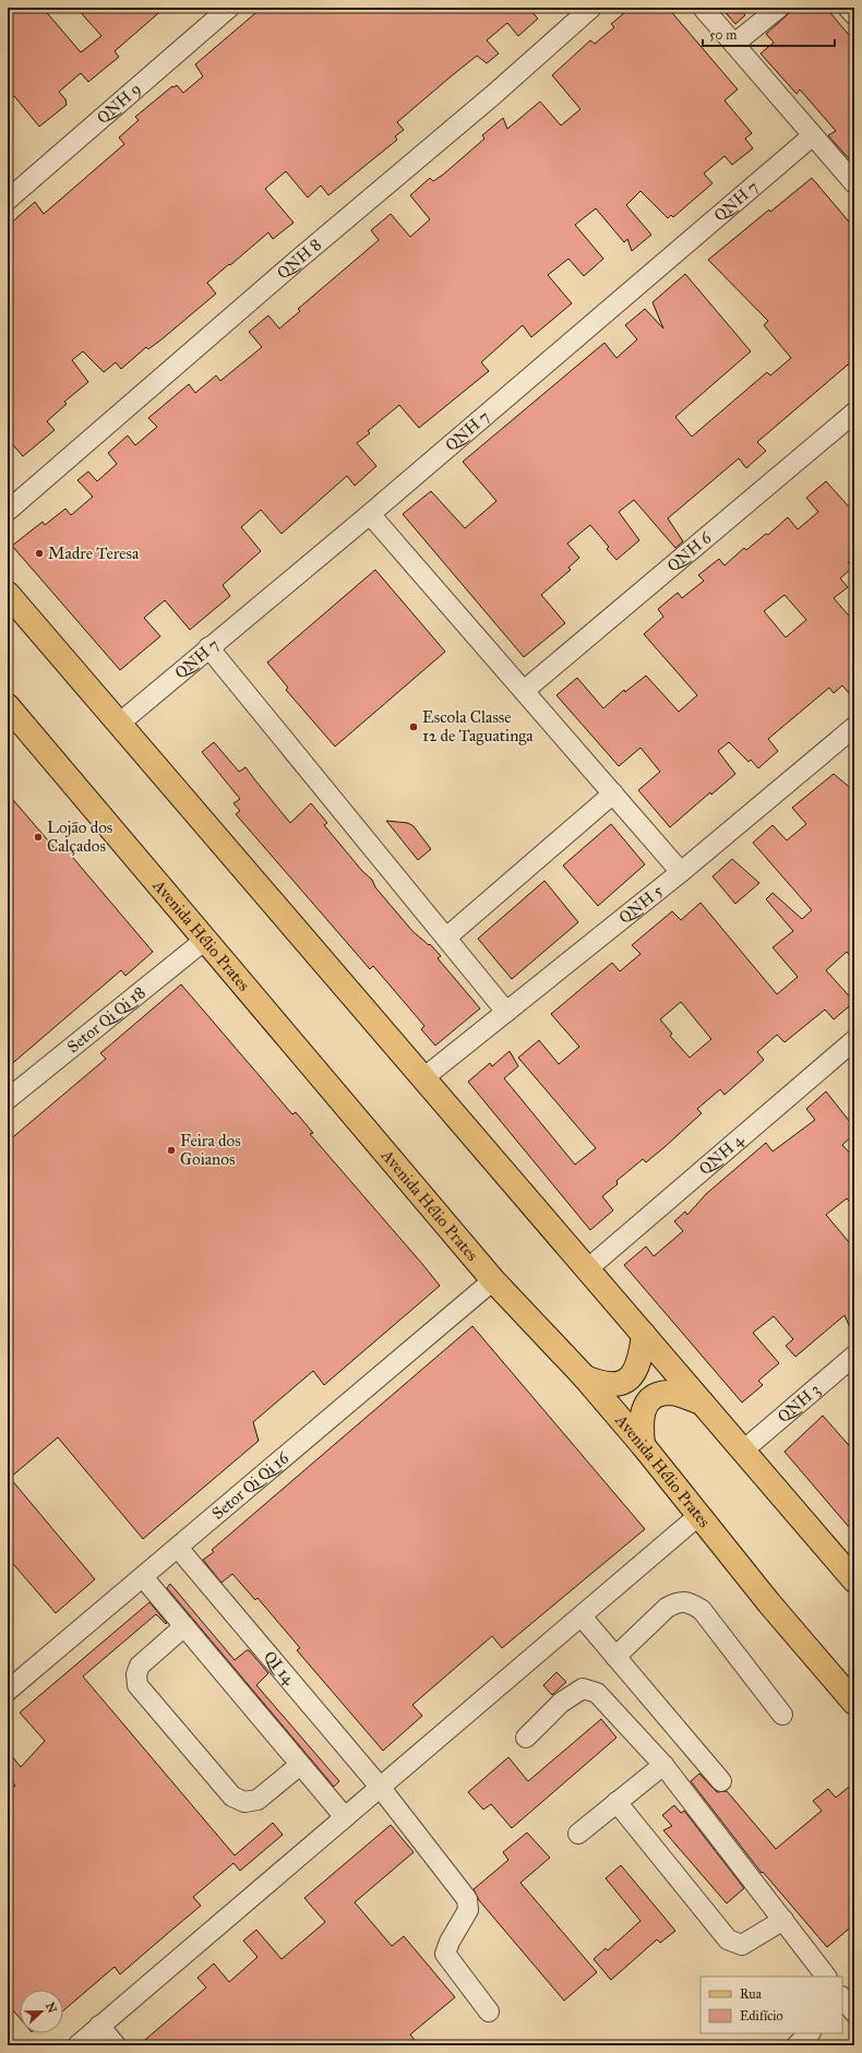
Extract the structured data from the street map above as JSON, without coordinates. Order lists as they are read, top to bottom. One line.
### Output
{"streets":{"main road":["Avenida Hélio Prates"],"street":["QNH 9","QNH 7","QNH 8","QNH 6","QNH 5","Setor Qi Qi 18","QNH 4","QNH 3","Setor Qi Qi 16","QI 14"]},"crossings":[["Avenida Hélio Prates","Setor Qi Qi 18"],["Avenida Hélio Prates","Setor Qi Qi 16"],["Setor Qi Qi 16","QI 14"]],"places":["Madre Teresa","Escola Classe 12 de Taguatinga","Lojão dos Calçados","Feira dos Goianos"],"legend":["Rua","Edifício"],"scale_bar":"50 m","north":"right"}
